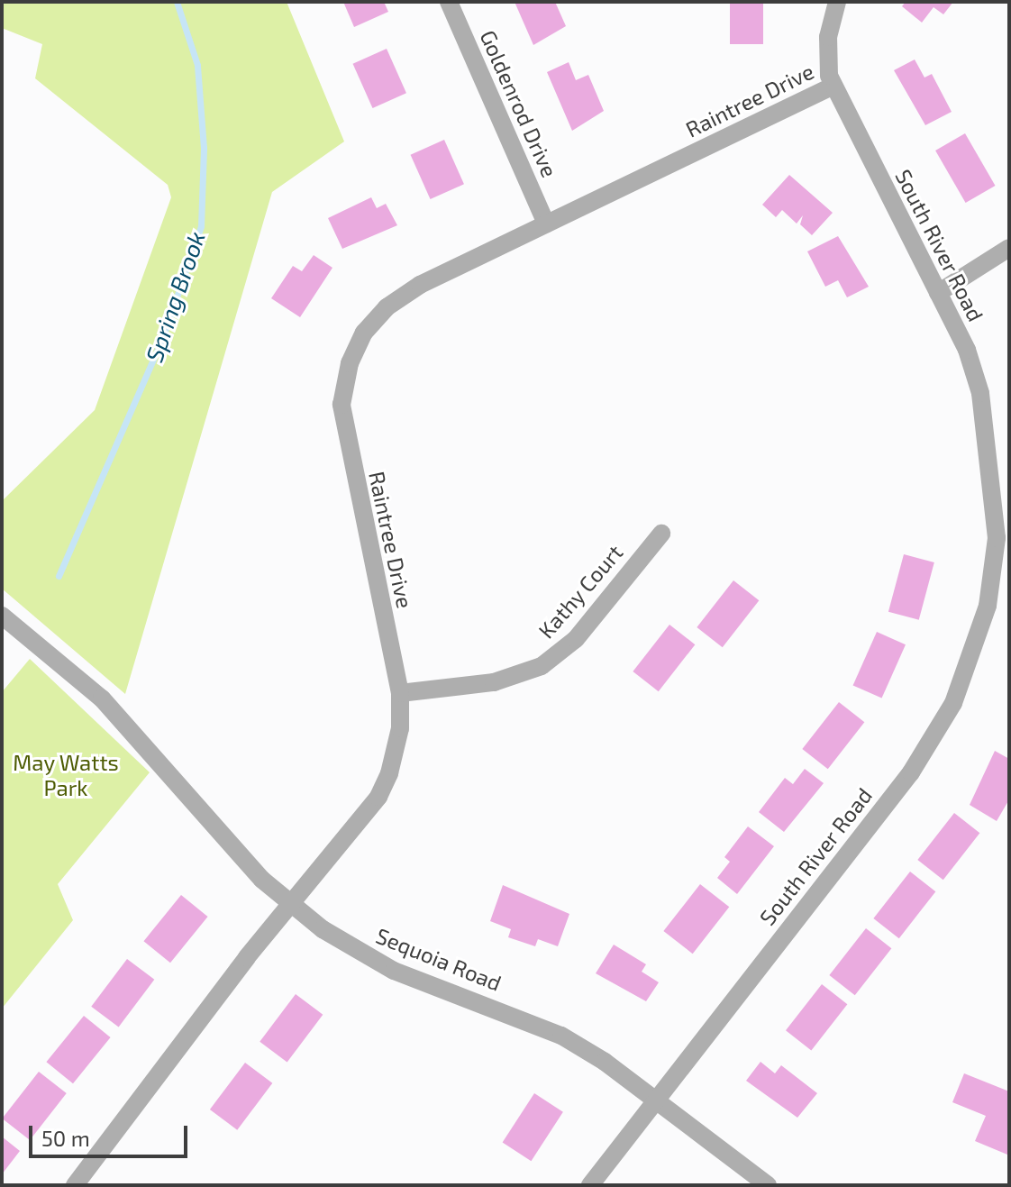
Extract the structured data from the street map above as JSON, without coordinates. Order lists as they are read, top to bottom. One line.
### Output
{"streets":{"street":["Raintree Drive","Goldenrod Drive","South River Road","Kathy Court","Sequoia Road"]},"crossings":[["Raintree Drive","Goldenrod Drive"],["Raintree Drive","South River Road"],["Raintree Drive","Kathy Court"],["Raintree Drive","Sequoia Road"],["South River Road","Sequoia Road"]],"water":["Spring Brook"],"parks":["May Watts Park"],"scale_bar":"50 m"}
